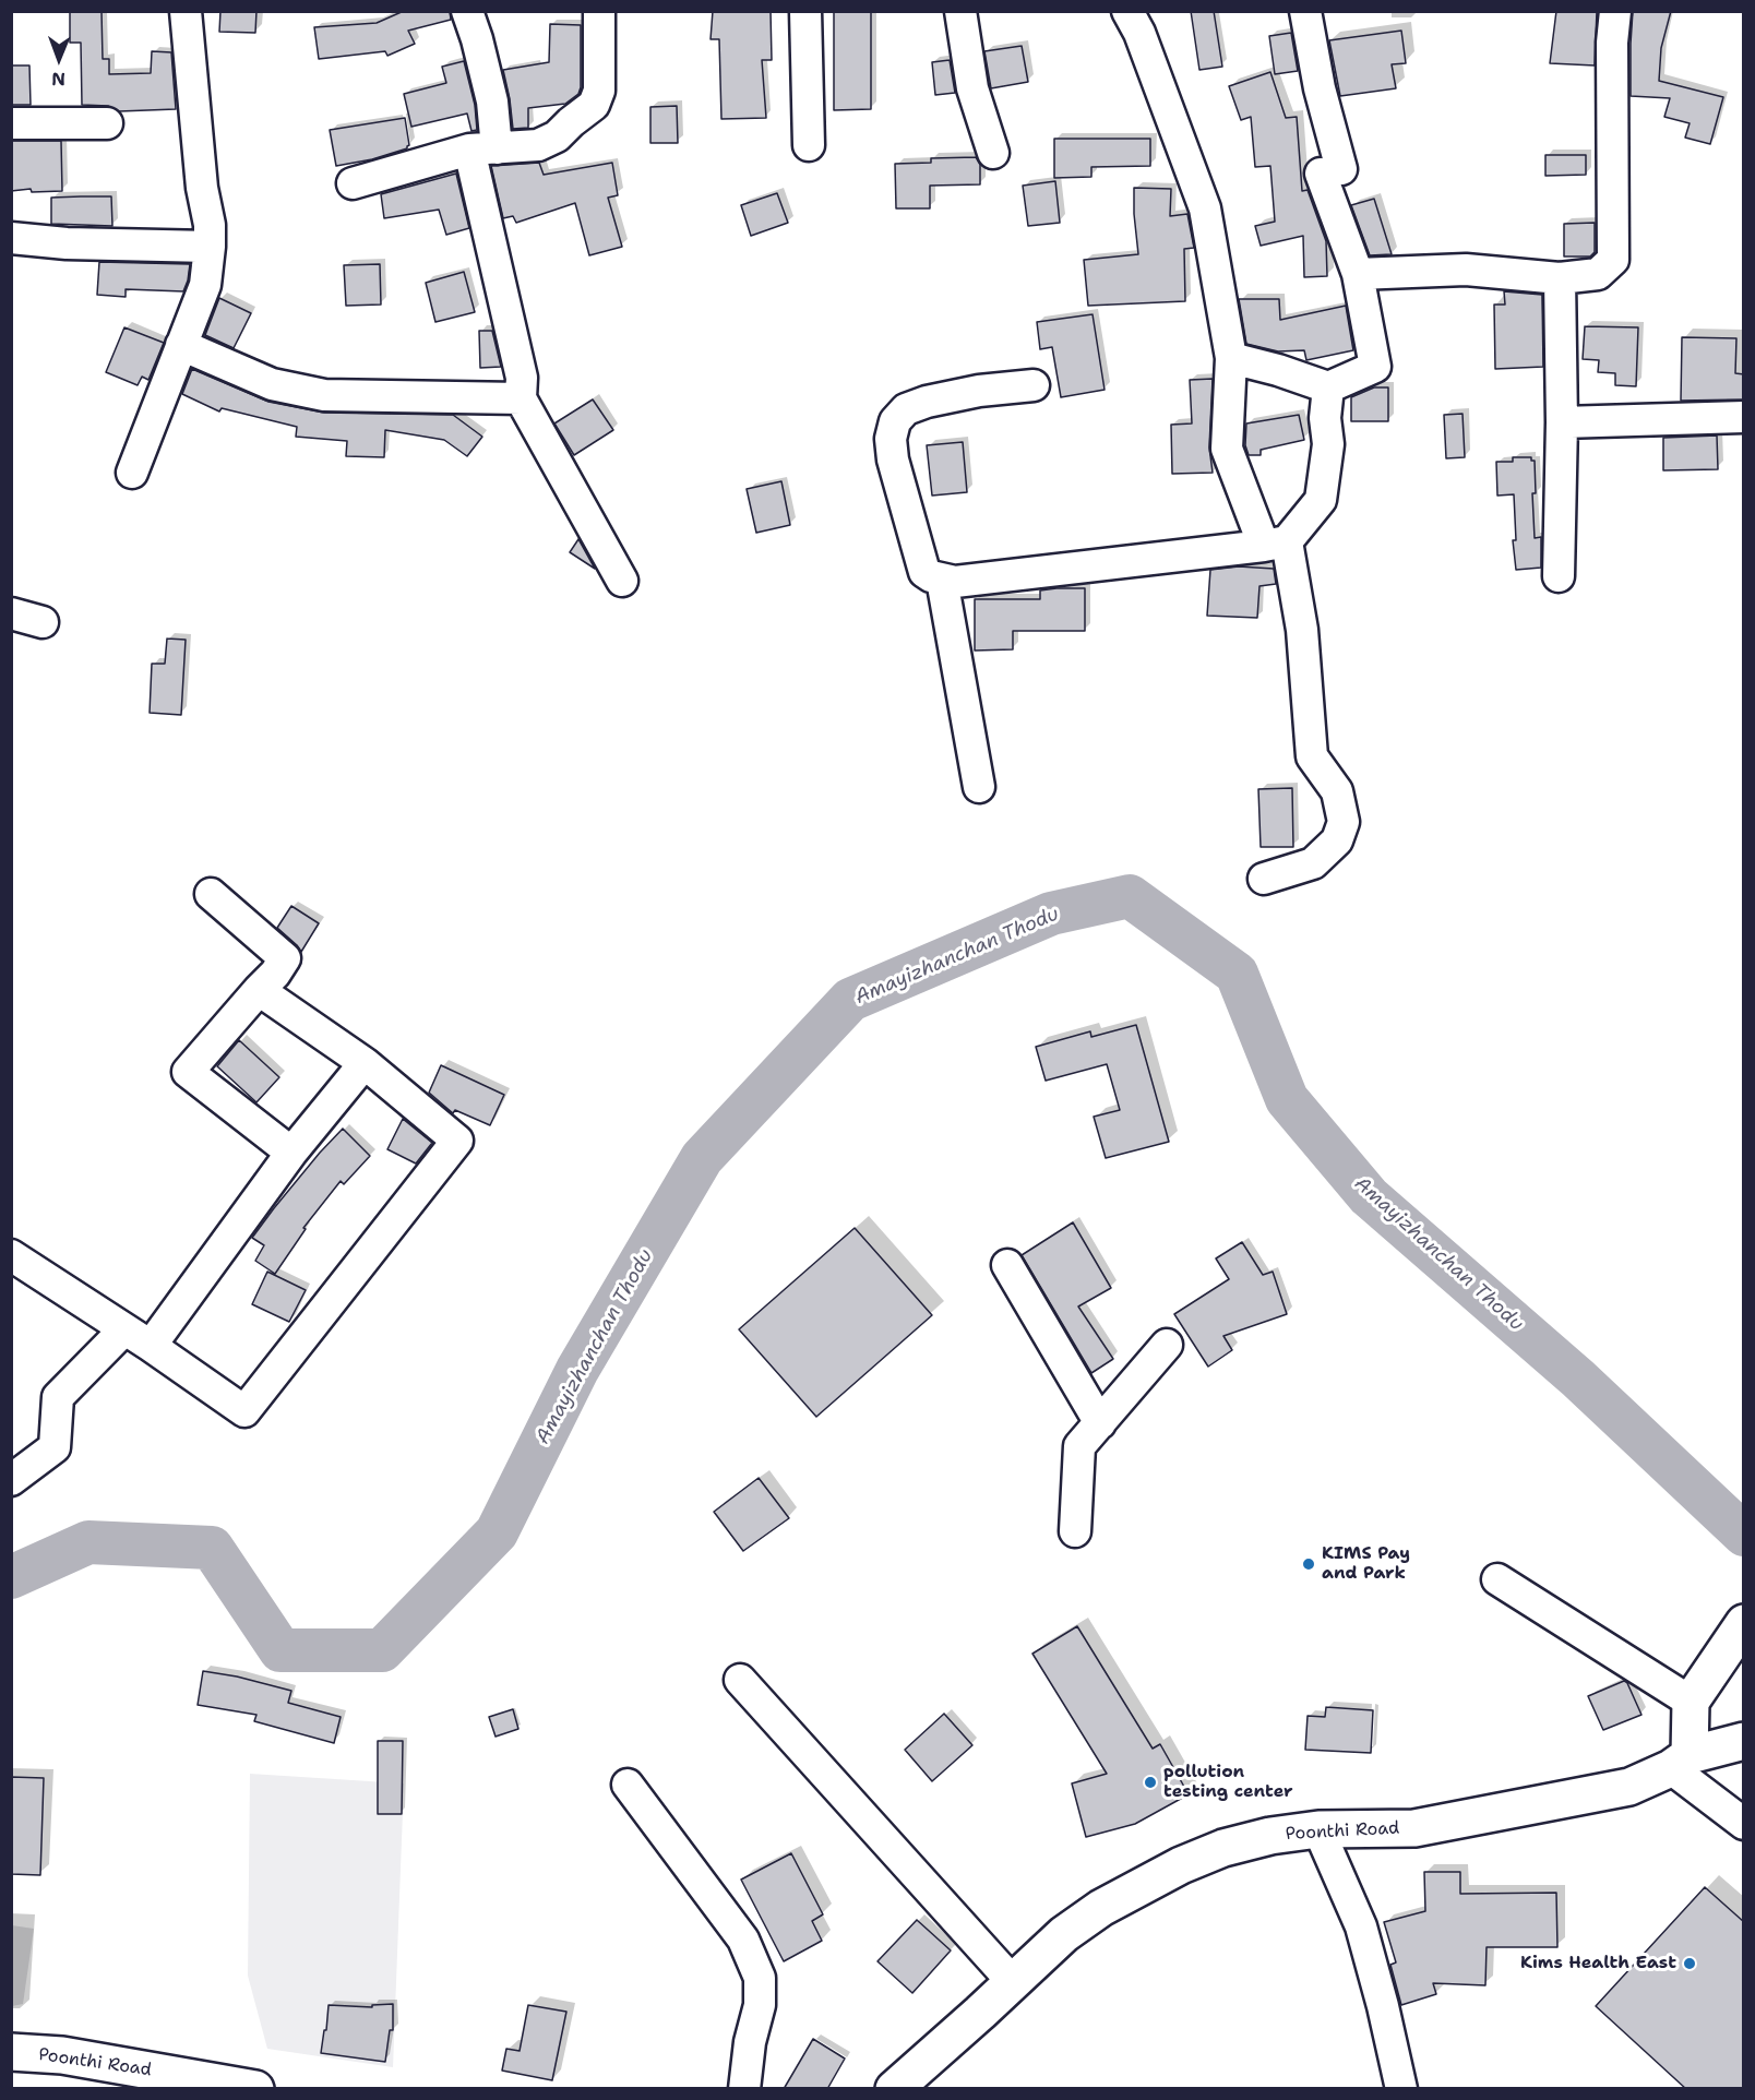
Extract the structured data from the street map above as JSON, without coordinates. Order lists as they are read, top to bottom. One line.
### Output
{"streets":{"main road":["Poonthi Road"]},"water":["Amayizhanchan Thodu"],"places":["KIMS Pay and Park","pollution testing center","Kims Health East"],"north":"bottom"}
